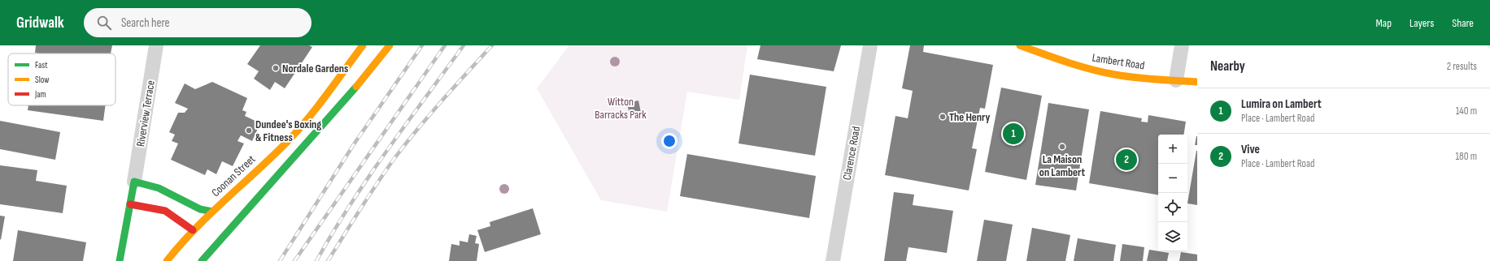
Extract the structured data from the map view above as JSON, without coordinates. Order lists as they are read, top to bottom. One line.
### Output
{"streets":{"main road":["Lambert Road","Riverview Terrace","Coonan Street"],"street":["Clarence Road"]},"parks":["Witton Barracks Park"],"places":["Nordale Gardens","The Henry","Dundee's Boxing & Fitness","La Maison on Lambert"],"legend":["Fast","Slow","Jam"],"page":{"header":"Gridwalk","search":"Search here","nav":["Map","Layers","Share"],"heading":["Nearby","2 results"],"list":[{"mark":"1","name":"Lumira on Lambert","note":"Place · Lambert Road","value":"140 m"},{"mark":"2","name":"Vive","note":"Place · Lambert Road","value":"180 m"}],"pins":["1","2"],"map_buttons":["+","−"]}}
